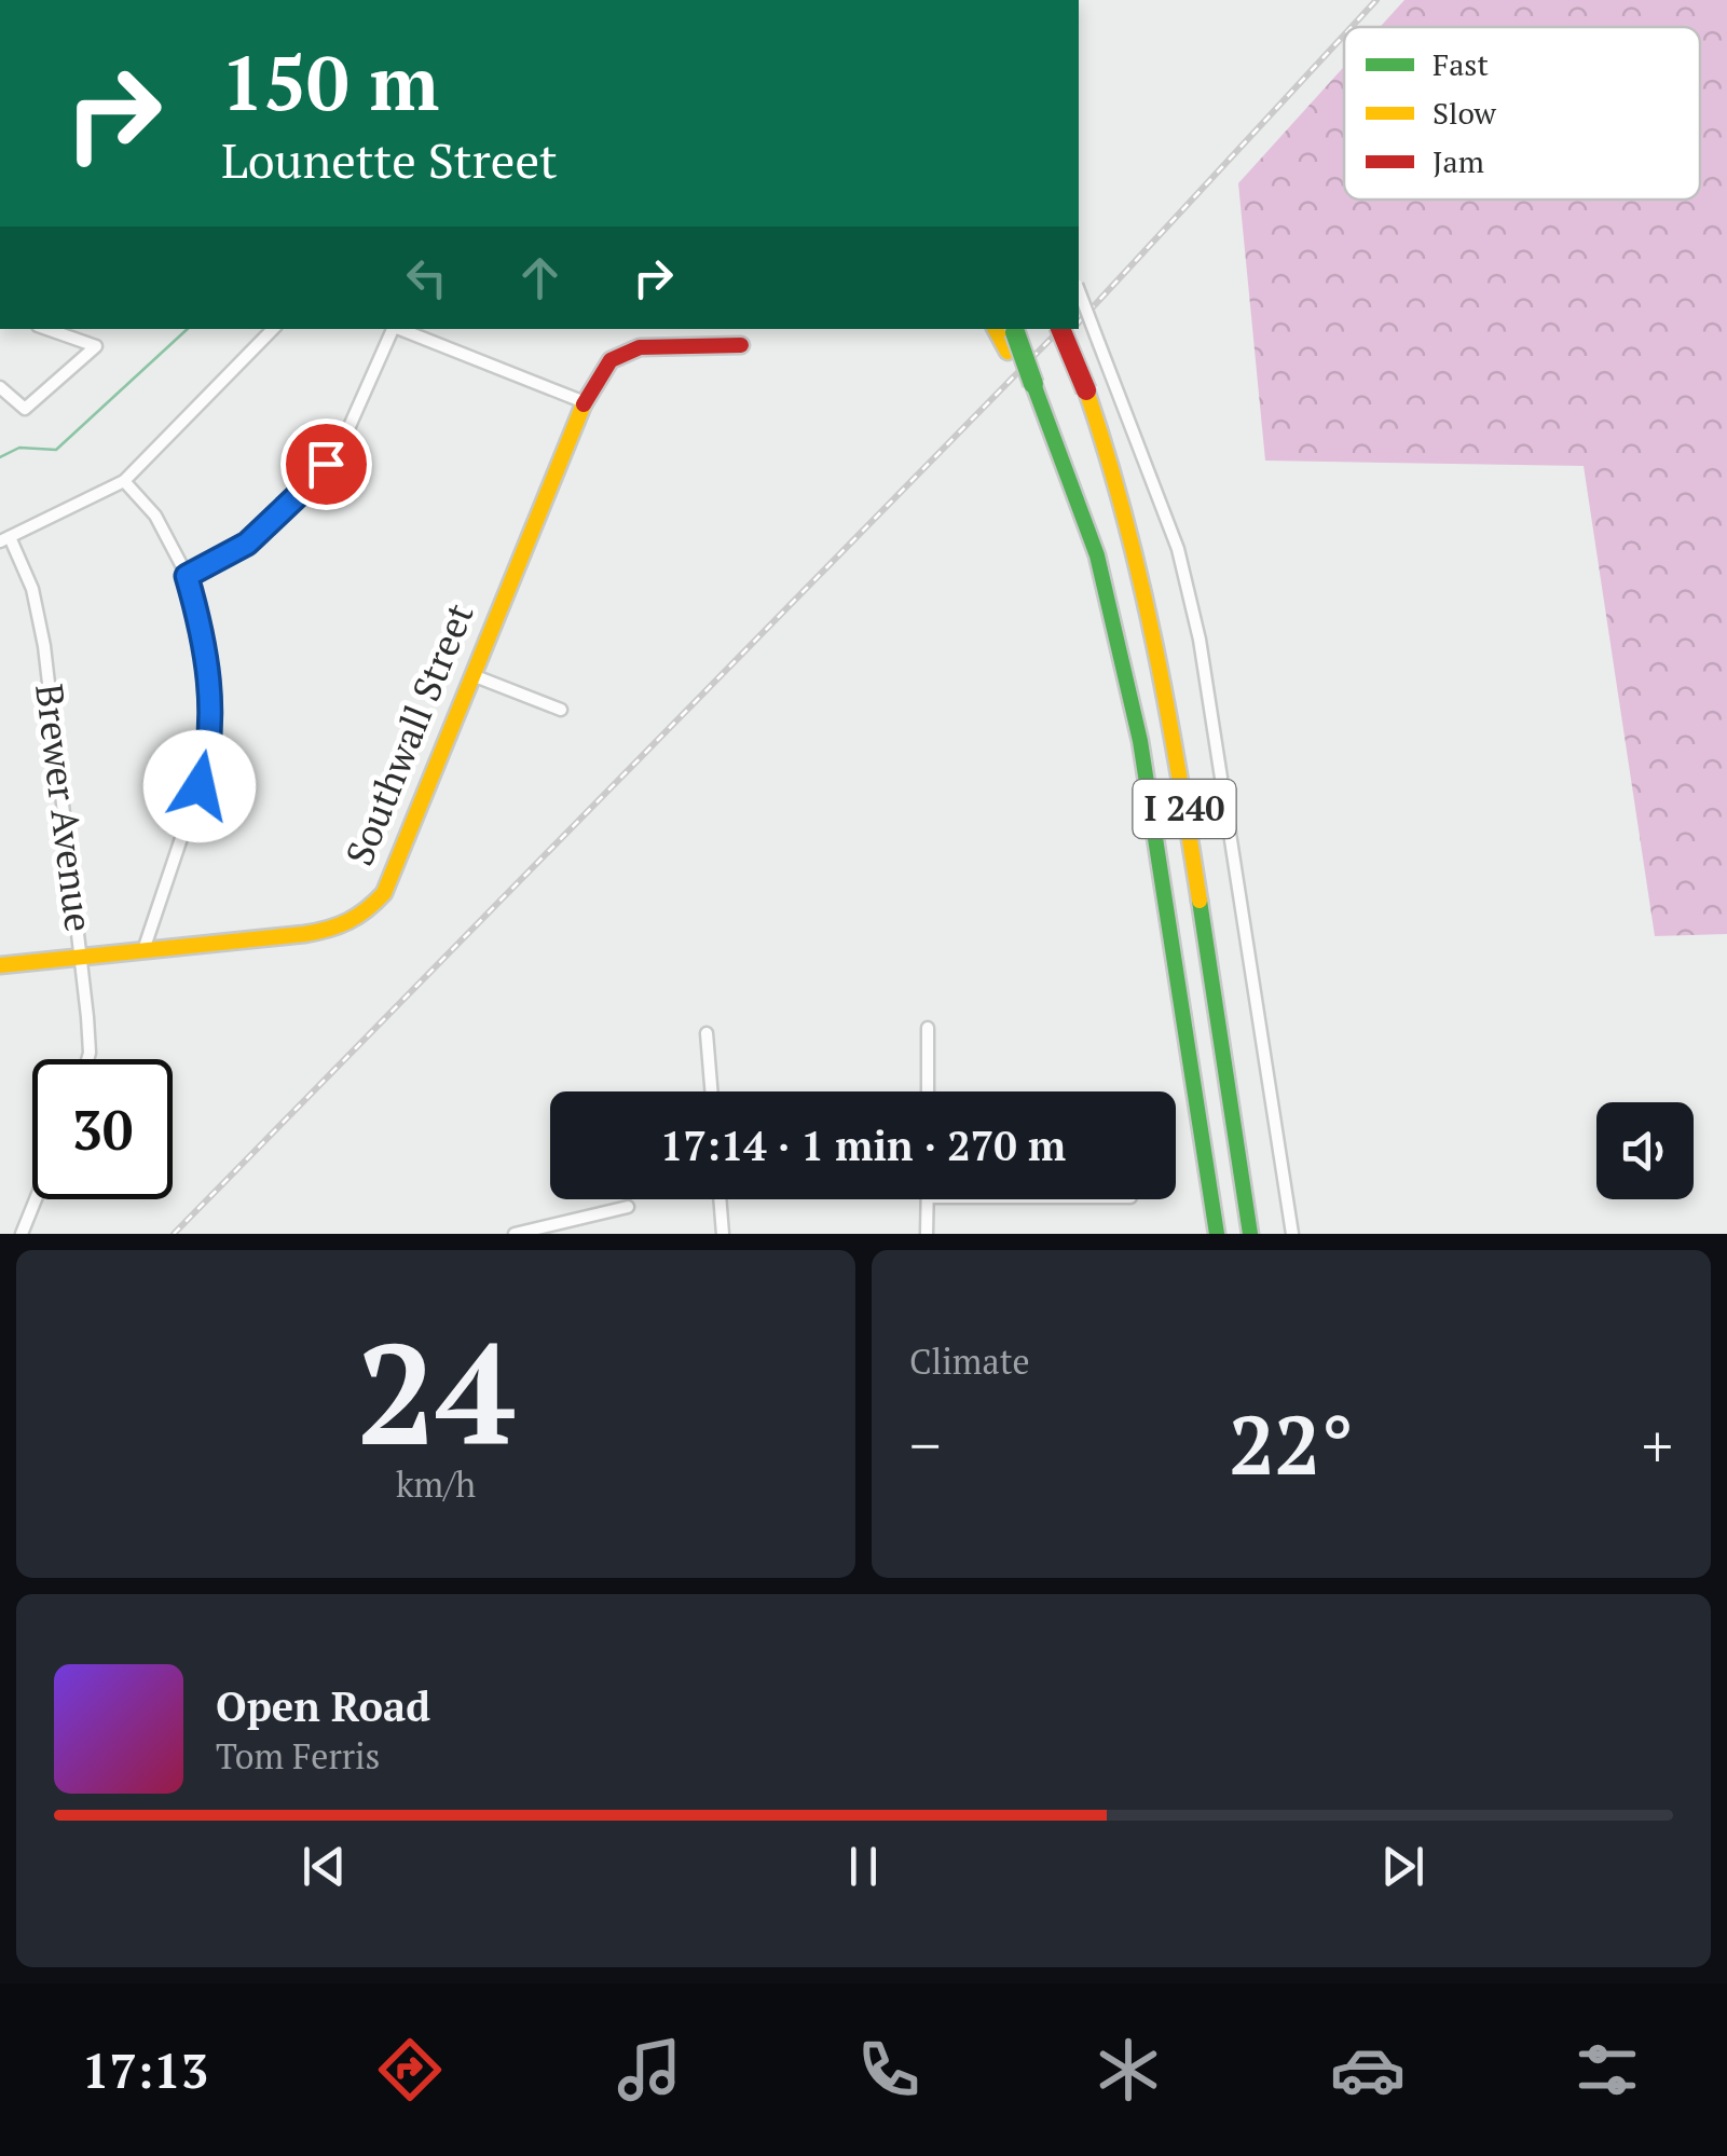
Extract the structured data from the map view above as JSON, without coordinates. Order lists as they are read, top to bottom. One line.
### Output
{"streets":{"main road":["Southwall Street","I 240"],"street":["Brewer Avenue"]},"crossings":[["Southwall Street","Brewer Avenue"]],"legend":["Fast","Slow","Jam"],"page":{"turn":["150 m","Lounette Street"],"limit":"30","trip":"17:14 · 1 min · 270 m","tile":[["24","km/h"],"Climate"],"heat":["−","22°","+"],"song":["Open Road","Tom Ferris"],"tabs":"17:13"}}
